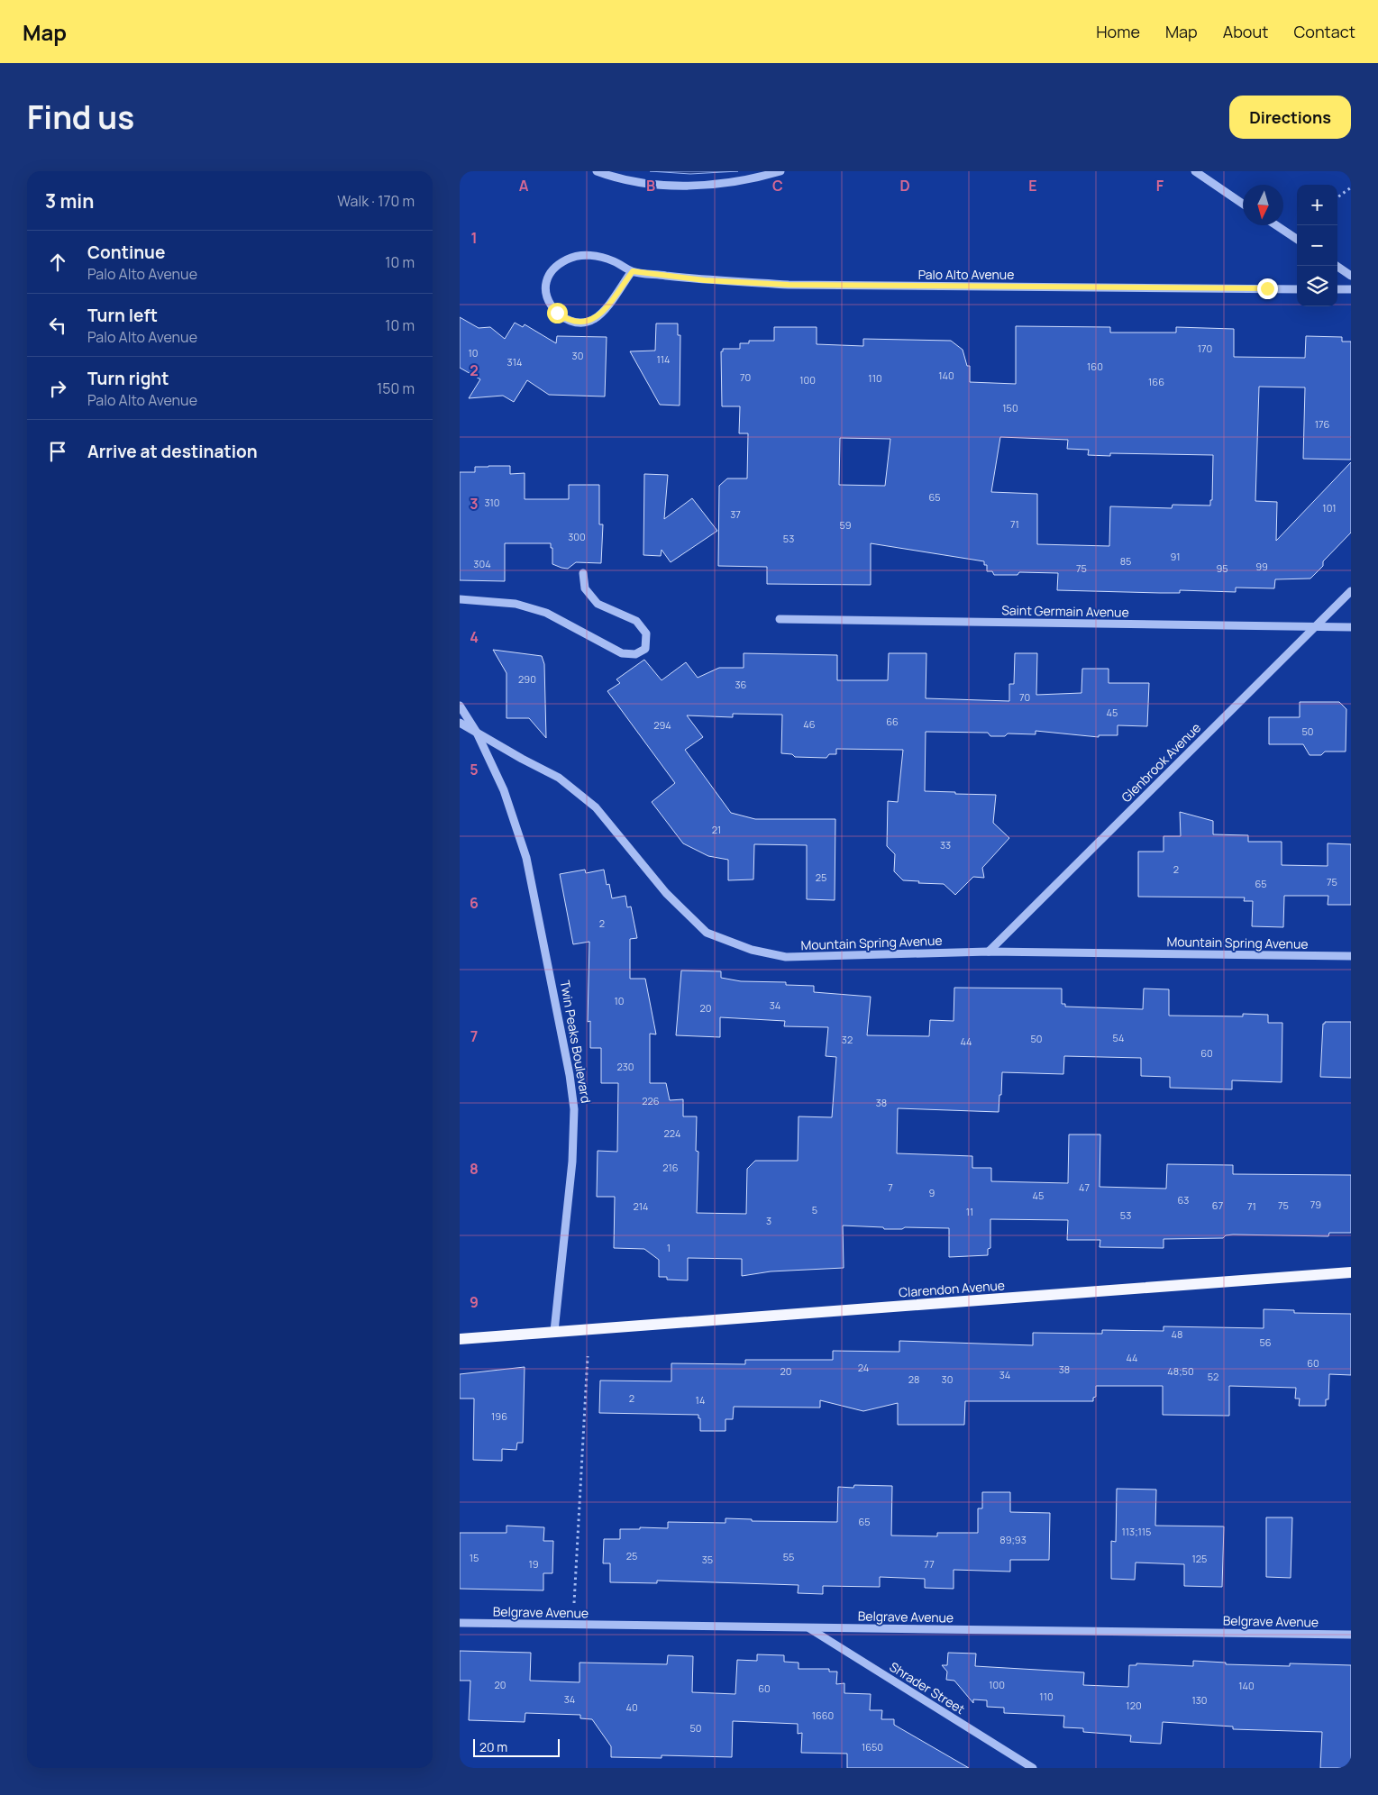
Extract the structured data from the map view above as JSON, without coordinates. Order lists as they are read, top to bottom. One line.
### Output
{"streets":{"main road":["Clarendon Avenue"],"street":["Palo Alto Avenue","Saint Germain Avenue","Glenbrook Avenue","Mountain Spring Avenue","Twin Peaks Boulevard","Belgrave Avenue","Shrader Street"]},"crossings":[["Saint Germain Avenue","Glenbrook Avenue"],["Glenbrook Avenue","Mountain Spring Avenue"],["Mountain Spring Avenue","Twin Peaks Boulevard"],["Twin Peaks Boulevard","Clarendon Avenue"],["Belgrave Avenue","Shrader Street"]],"house_numbers":["170","10","30","114","314","160","140","70","110","100","166","150","176","65","310","101","37","71","59","300","53","91","85","304","99","75","95","290","36","70","45","66","46","294","50","21","33","2","25","75","65","2","10","34","20","54","50","32","44","60","230","226","38","224","216","7","47","9","45","63","79","67","75","214","71","5","11","53","3","1","48","56","44","60","24","38","20","48;50","34","52","28","30","2","14","196","65","113;115","89;93","25","55","15","125","35","19","77","20","100","140","60","110","34","130","120","40","1660","50","1650"],"scale_bar":"20 m","north":"bottom","page":{"header":"Map","nav":["Home","Map","About","Contact"],"title":"Find us","buttons":"Directions","heading":["3 min","Walk · 170 m"],"map_buttons":["+","−"],"list":[["Continue","Palo Alto Avenue","10 m"],["Turn left","Palo Alto Avenue","10 m"],["Turn right","Palo Alto Avenue","150 m"],"Arrive at destination"],"scale":"20 m"},"grid":{"columns":["A","B","C","D","E","F"],"rows":["1","2","3","4","5","6","7","8","9"]}}
